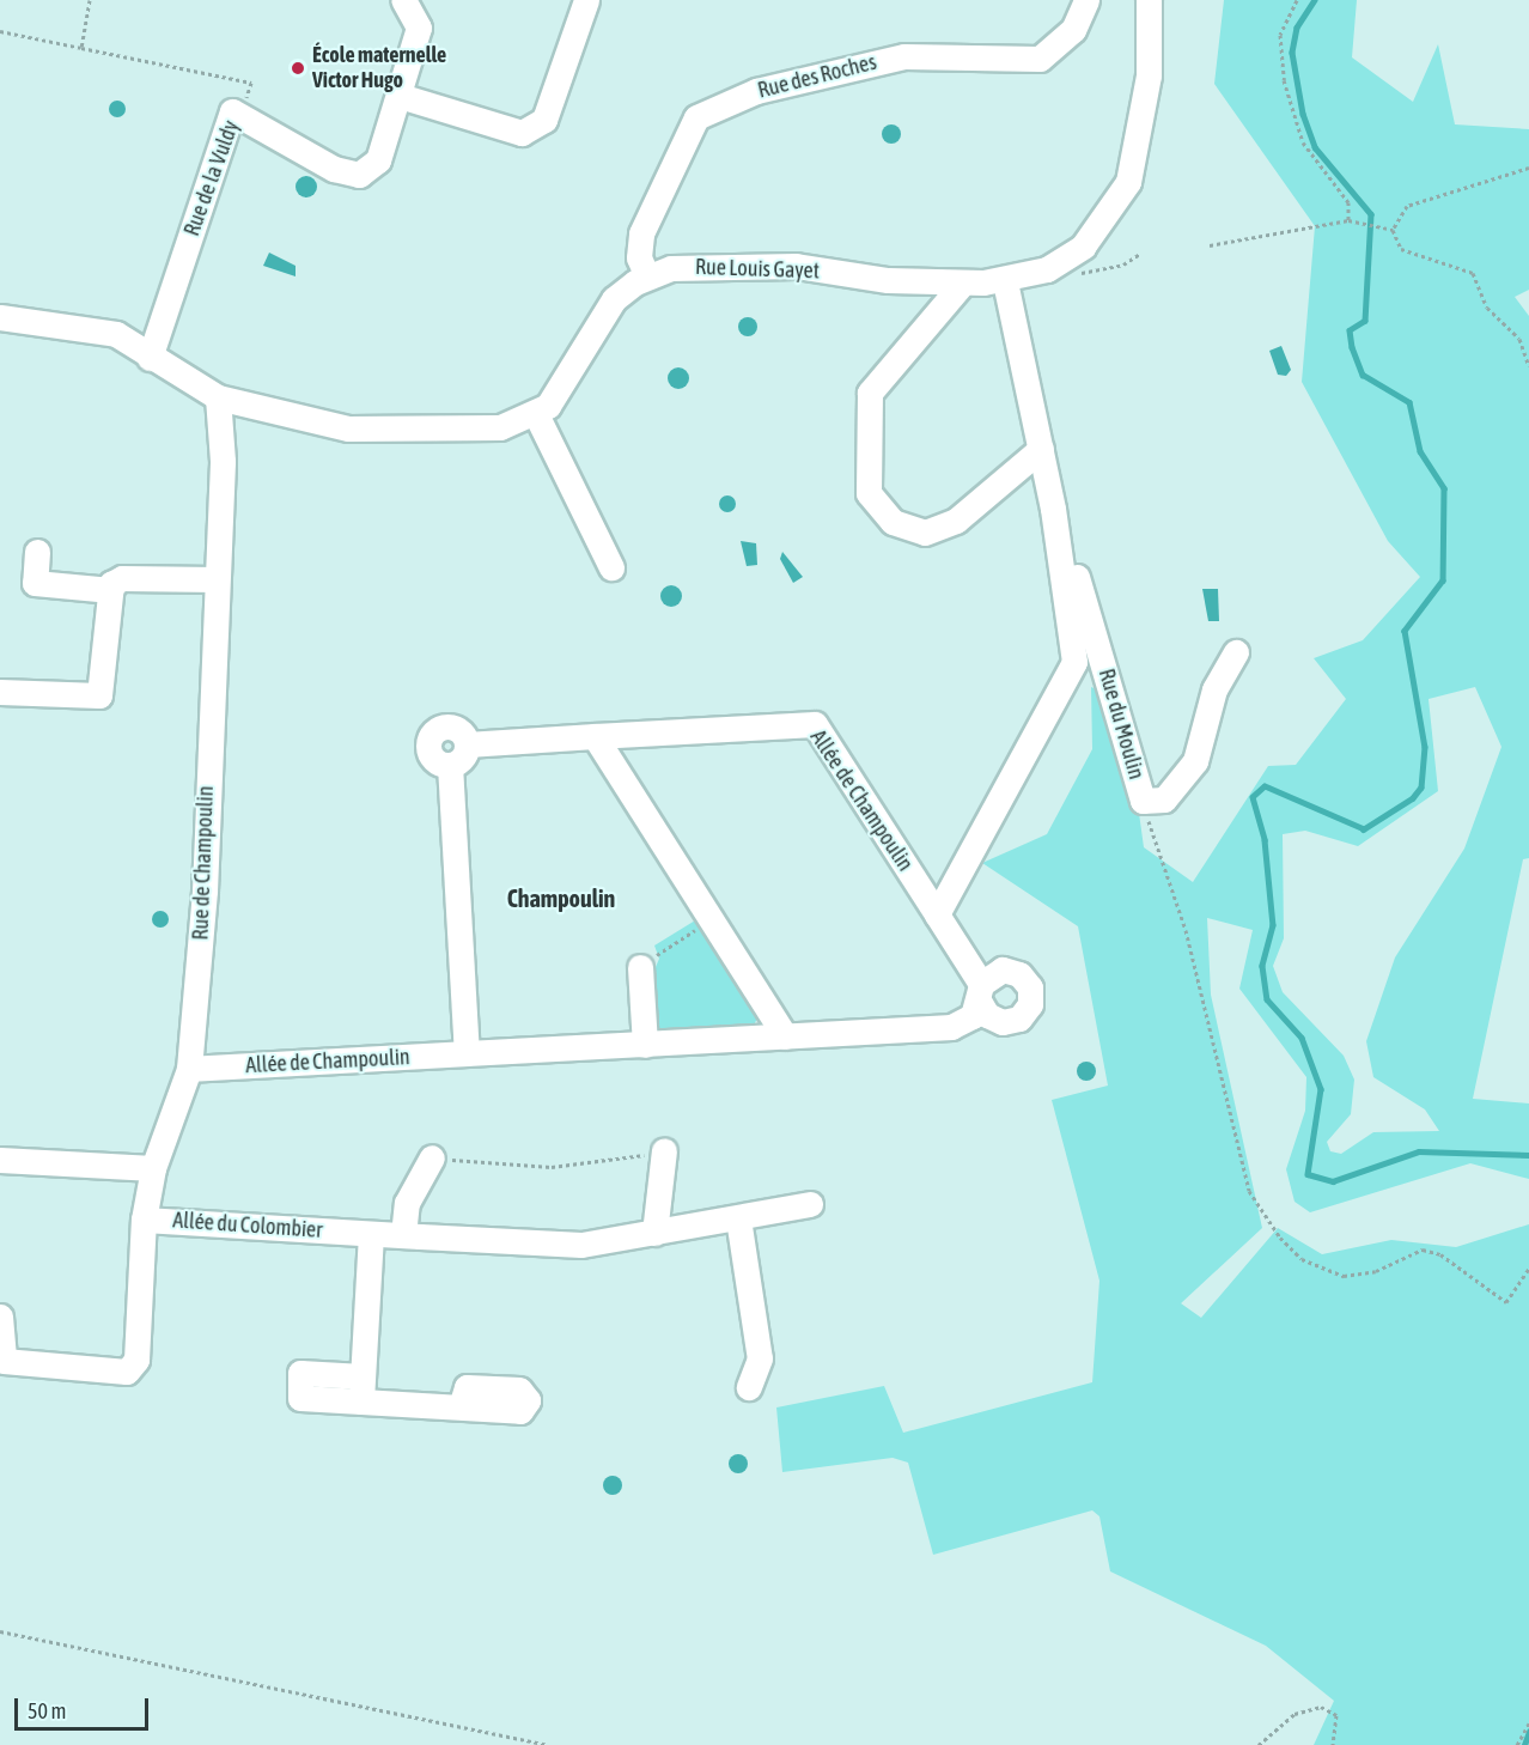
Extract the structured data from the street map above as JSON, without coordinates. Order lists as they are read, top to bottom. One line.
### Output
{"streets":{"street":["Rue des Roches","Rue de la Vuldy","Rue Louis Gayet","Rue du Moulin","Allée de Champoulin","Rue de Champoulin","Allée du Colombier"]},"crossings":[["Rue des Roches","Rue Louis Gayet"],["Rue Louis Gayet","Rue du Moulin"],["Rue du Moulin","Allée de Champoulin"],["Allée de Champoulin","Rue de Champoulin"],["Rue de Champoulin","Allée du Colombier"]],"districts":["Champoulin"],"places":["École maternelle Victor Hugo"],"scale_bar":"50 m"}
